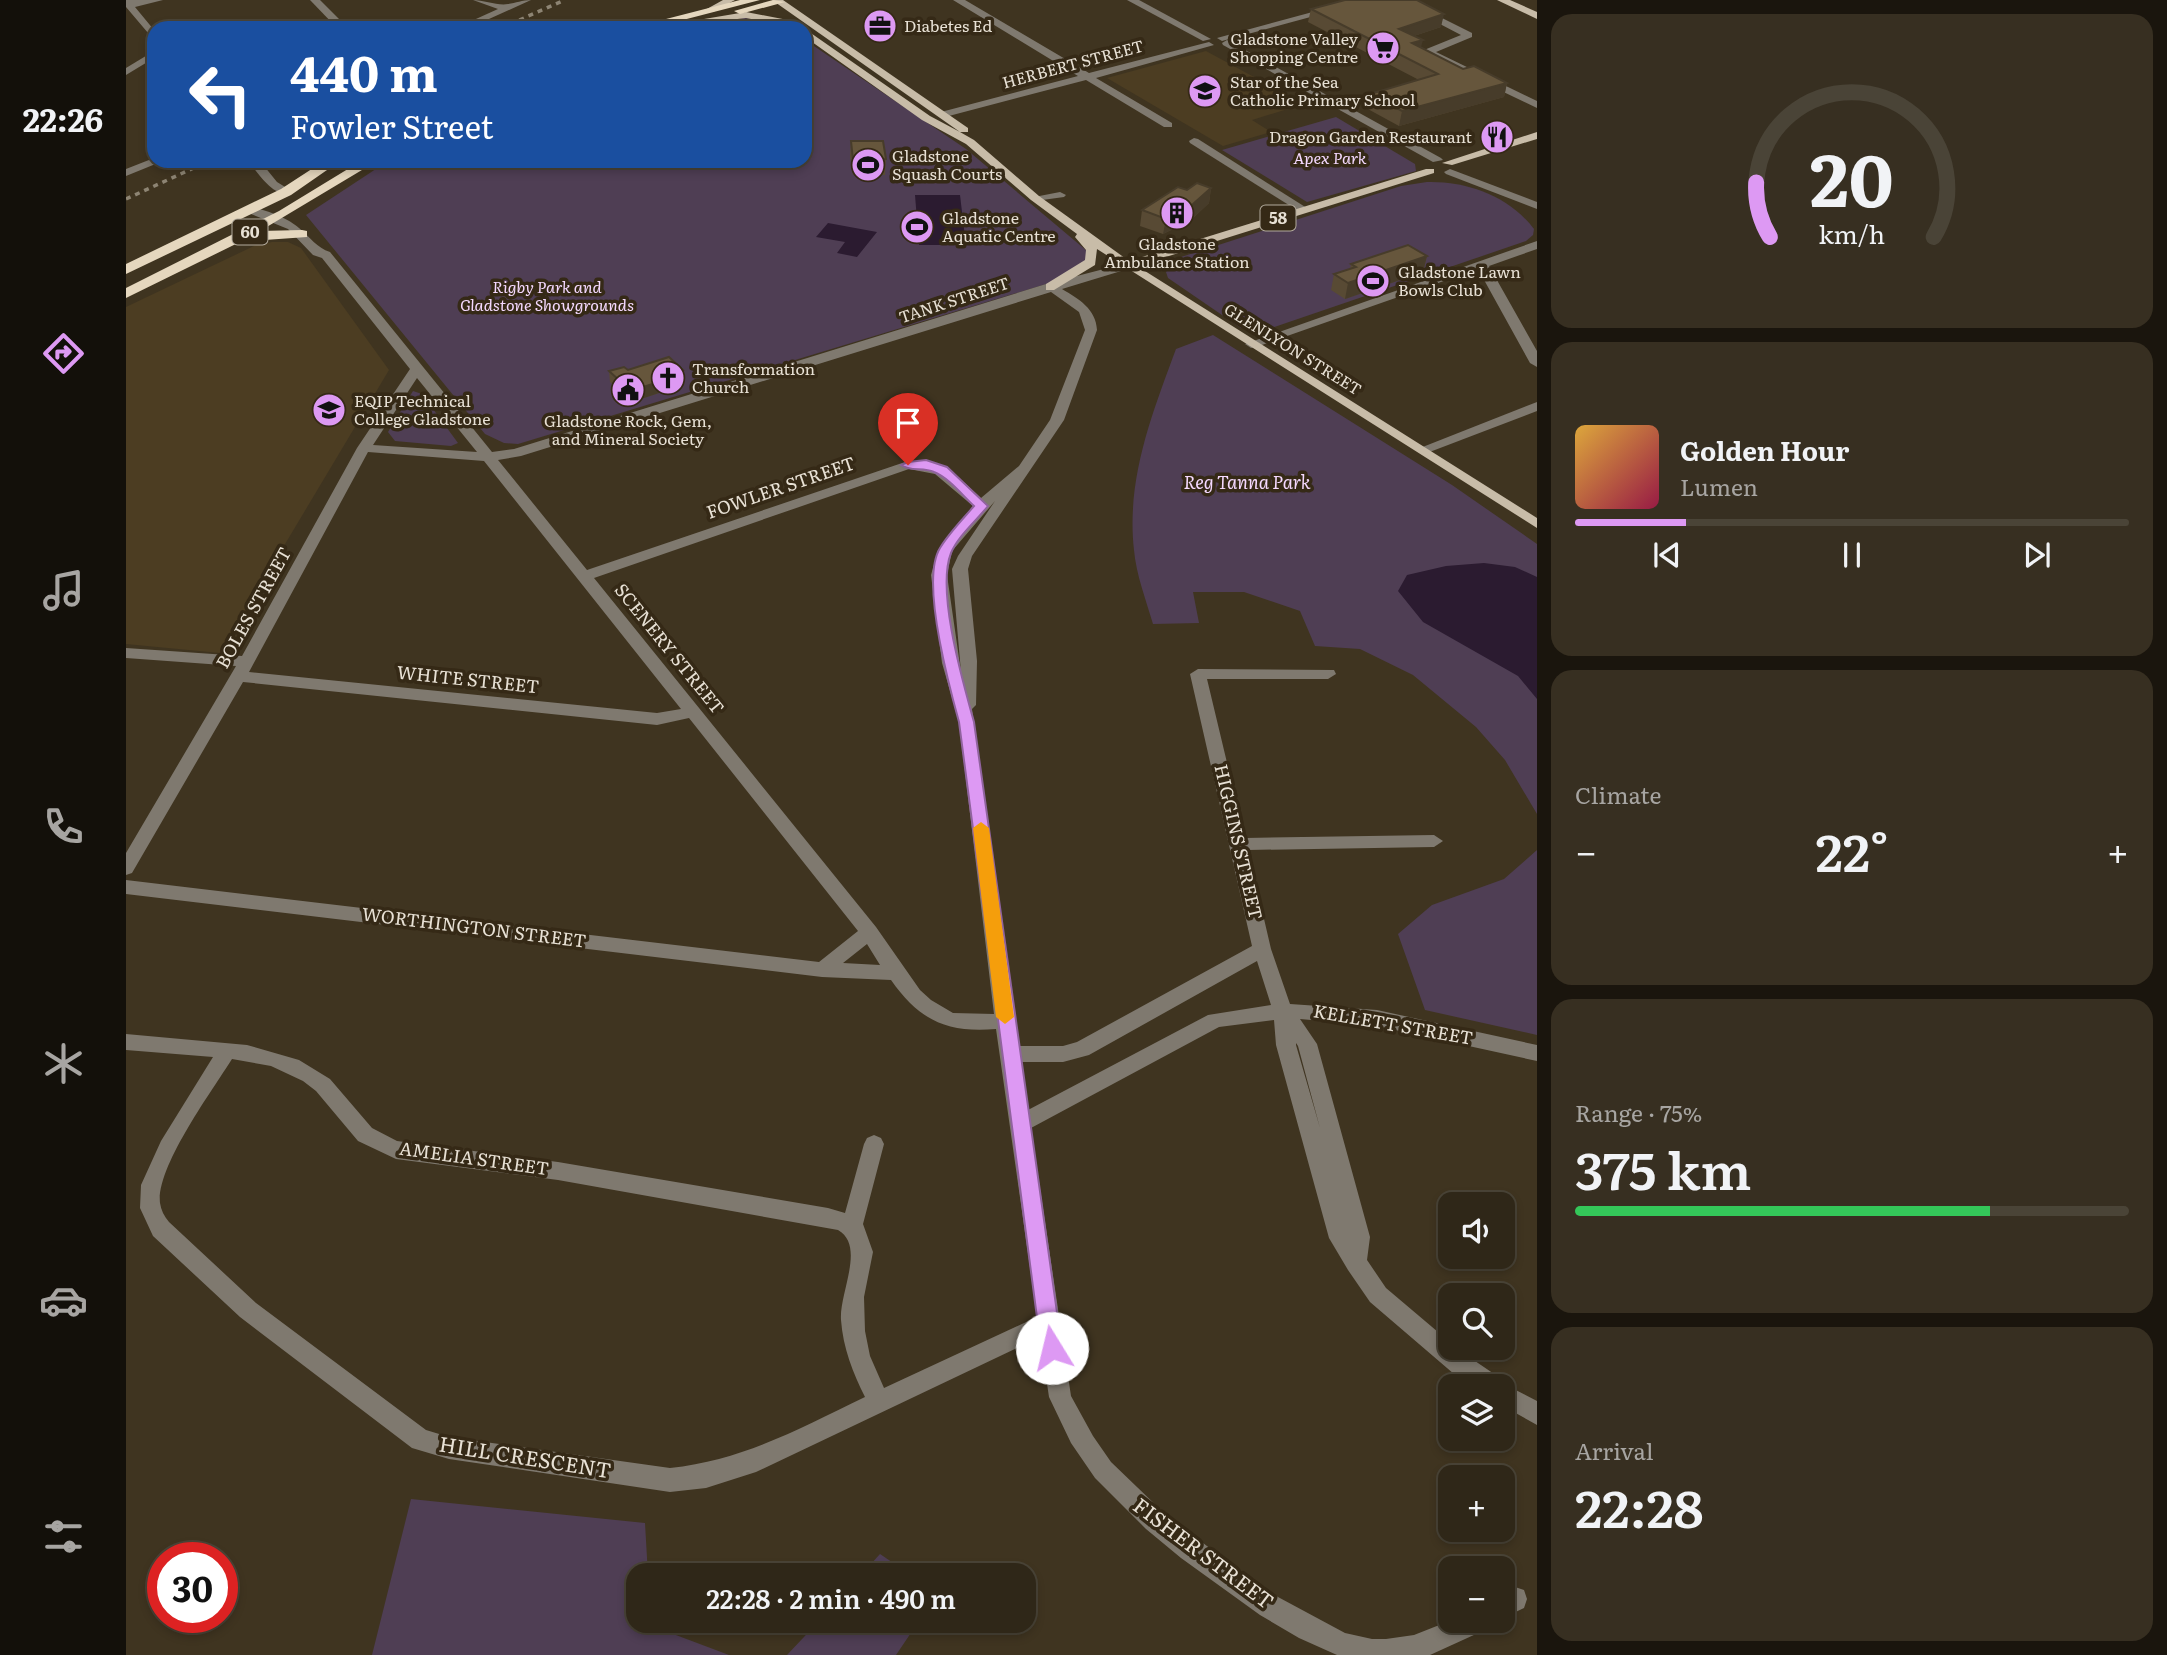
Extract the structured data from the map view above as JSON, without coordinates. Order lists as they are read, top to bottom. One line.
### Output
{"streets":{"highway":["60"],"main road":["58","TANK STREET","GLENLYON STREET"],"street":["HERBERT STREET","FOWLER STREET","BOLES STREET","SCENERY STREET","WHITE STREET","HIGGINS STREET","WORTHINGTON STREET","KELLETT STREET","AMELIA STREET","HILL CRESCENT","FISHER STREET"]},"crossings":[["HERBERT STREET","GLENLYON STREET"],["58","TANK STREET"],["60","SCENERY STREET"],["TANK STREET","GLENLYON STREET"],["TANK STREET","BOLES STREET"],["TANK STREET","SCENERY STREET"],["TANK STREET","FISHER STREET"],["FOWLER STREET","SCENERY STREET"],["FOWLER STREET","FISHER STREET"],["BOLES STREET","SCENERY STREET"],["BOLES STREET","WHITE STREET"],["SCENERY STREET","WHITE STREET"],["SCENERY STREET","WORTHINGTON STREET"],["SCENERY STREET","FISHER STREET"],["HIGGINS STREET","KELLETT STREET"],["KELLETT STREET","FISHER STREET"],["AMELIA STREET","HILL CRESCENT"],["HILL CRESCENT","FISHER STREET"]],"parks":["Apex Park","Rigby Park and Gladstone Showgrounds","Reg Tanna Park"],"places":{"office":["Diabetes Ed"],"supermarket":["Gladstone Valley Shopping Centre"],"school or university":["Star of the Sea Catholic Primary School","EQIP Technical College Gladstone"],"restaurant":["Dragon Garden Restaurant"],"sports":["Gladstone Squash Courts","Gladstone Aquatic Centre","Gladstone Lawn Bowls Club"],"building":["Gladstone Ambulance Station"],"church":["Transformation Church"],"public building":["Gladstone Rock, Gem, and Mineral Society"]},"page":{"tabs":"22:26","turn":["440 m","Fowler Street"],"song":["Golden Hour","Lumen"],"tile":["Climate",["Range · 75%","375 km"],["Arrival","22:28"]],"heat":["−","22°","+"],"map_buttons":["+","−"],"limit":"30","trip":"22:28 · 2 min · 490 m","gauge":["20","km/h"]}}
